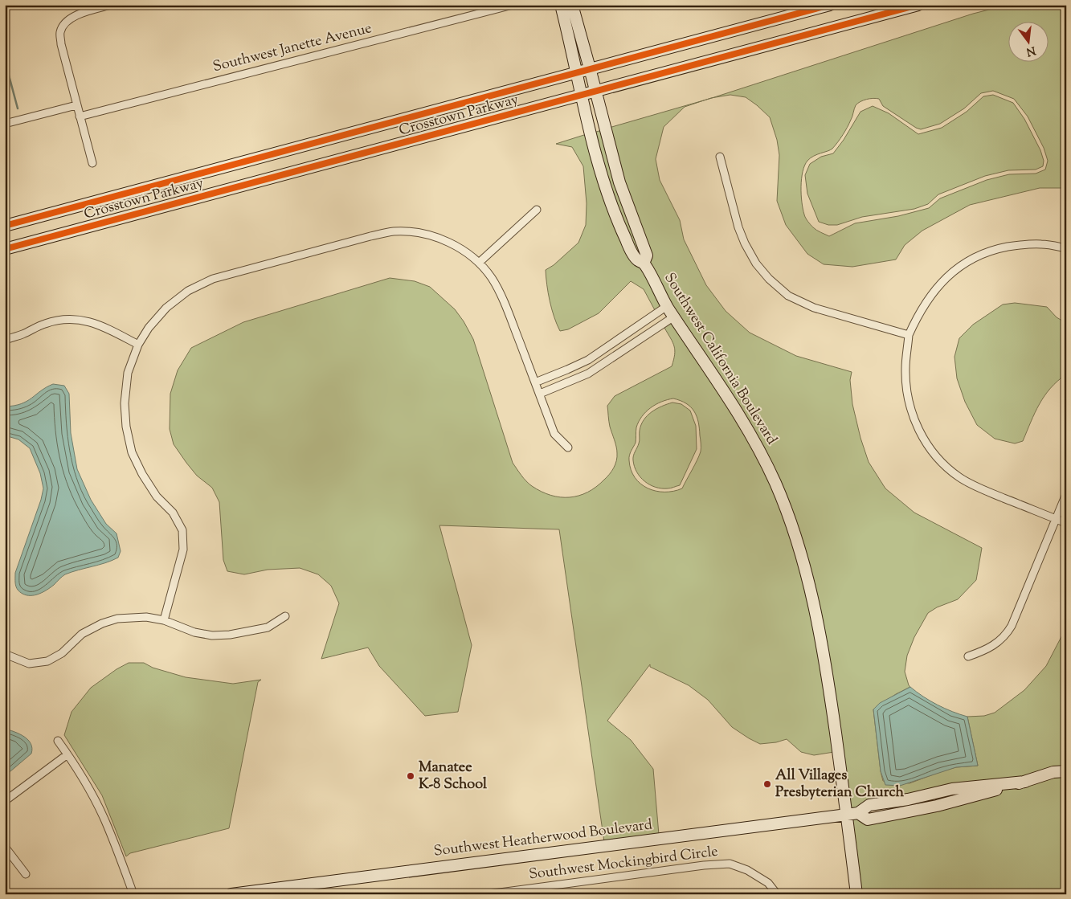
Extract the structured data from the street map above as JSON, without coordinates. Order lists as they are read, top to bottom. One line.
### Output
{"streets":{"street":["Southwest Janette Avenue","Crosstown Parkway","Southwest California Boulevard","Southwest Heatherwood Boulevard","Southwest Mockingbird Circle"]},"crossings":[["Crosstown Parkway","Southwest California Boulevard"],["Southwest California Boulevard","Southwest Heatherwood Boulevard"]],"places":["Manatee K-8 School","All Villages Presbyterian Church"],"north":"bottom"}
